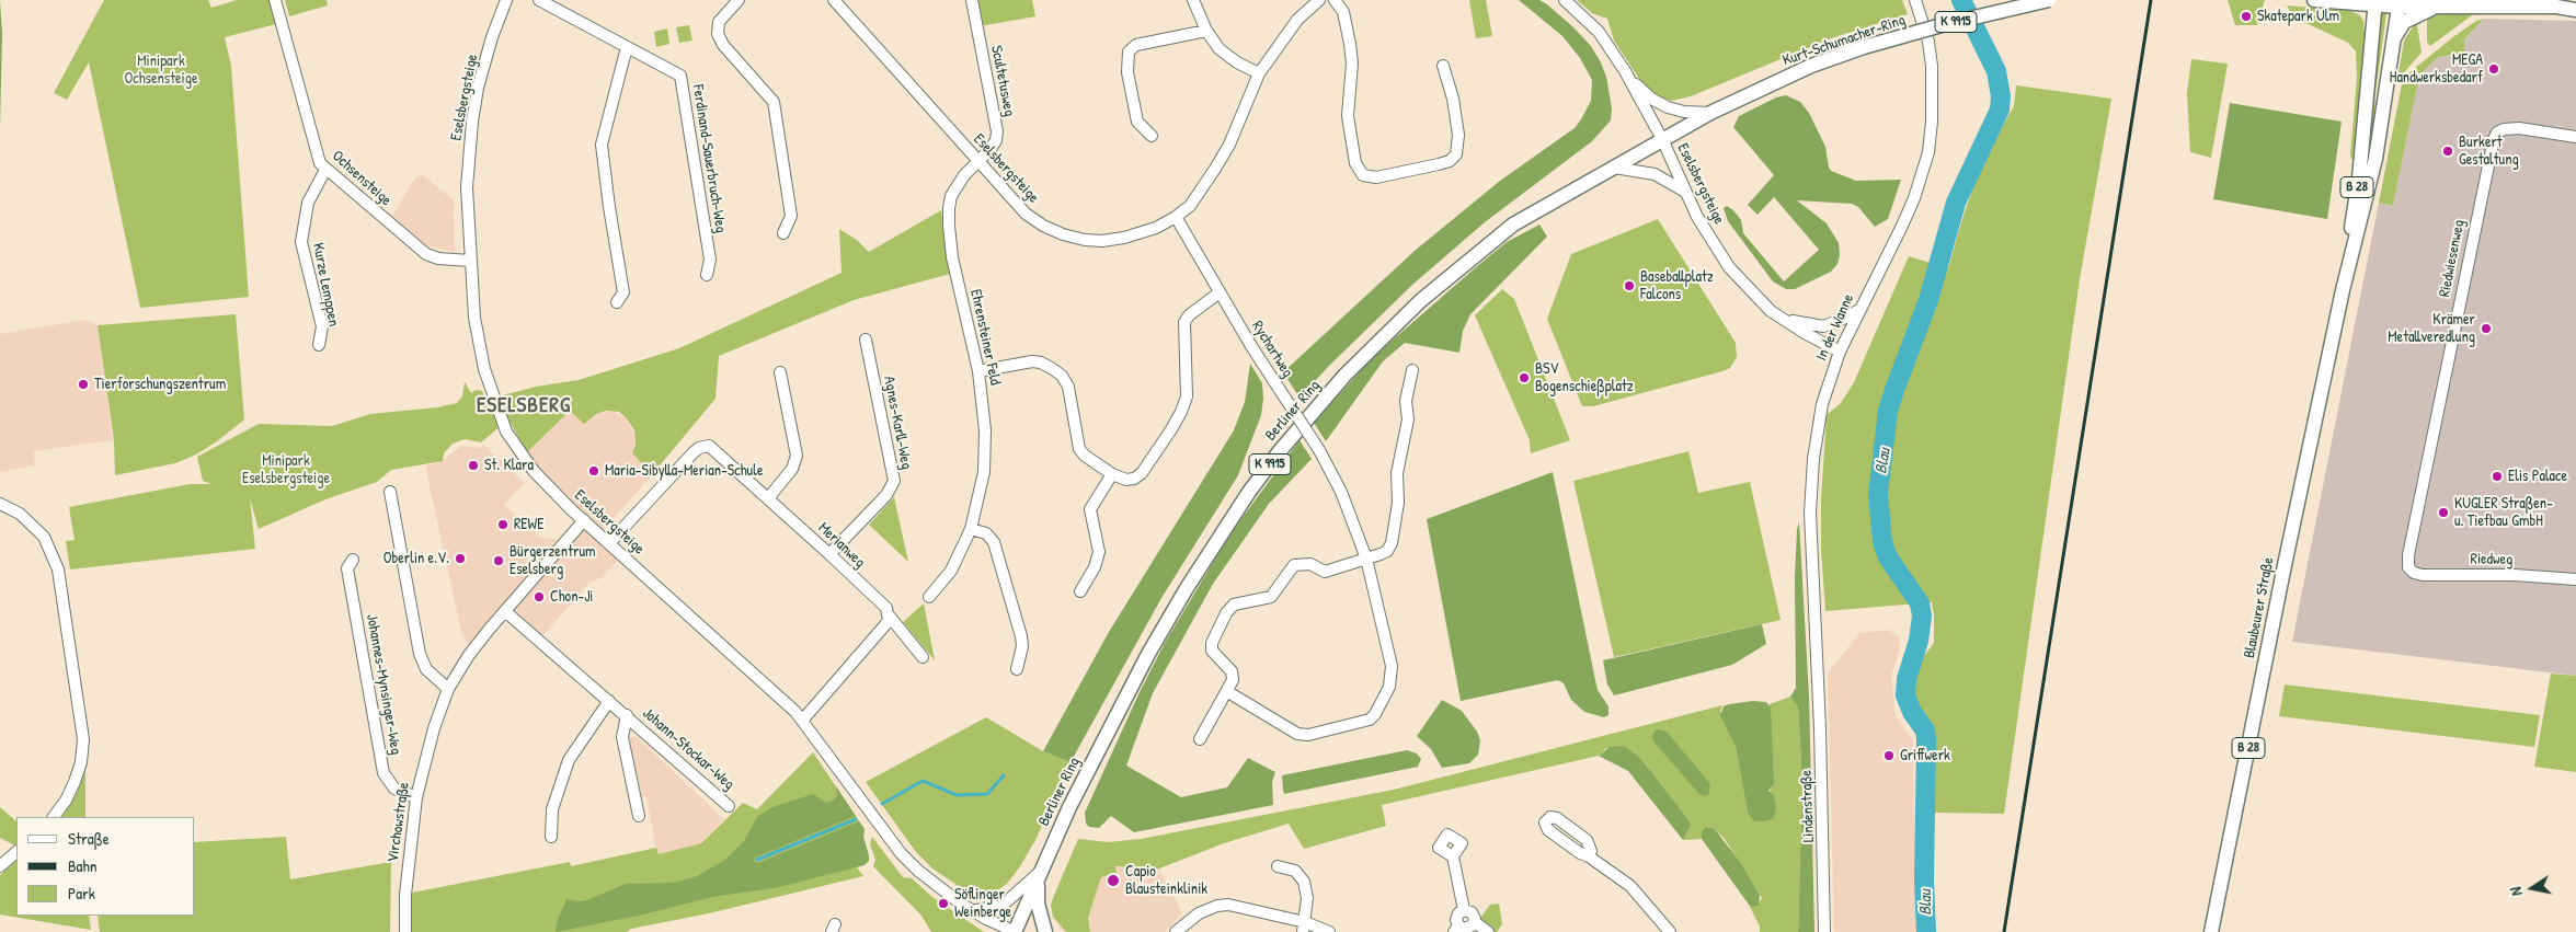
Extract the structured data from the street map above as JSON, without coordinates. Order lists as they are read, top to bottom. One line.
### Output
{"streets":{"main road":["K 9915","Kurt-Schumacher-Ring","B 28","Berliner Ring","Blaubeurer Straße"],"street":["Scultetusweg","Eselsbergsteige","Ferdinand-Sauerbruch-Weg","Ochsensteige","Riedwiesenweg","Kurze Lemppen","In der Wanne","Ehrensteiner Feld","Rychartweg","Agnes-Karll-Weg","Merianweg","Riedweg","Johannes-Mynsinger-Weg","Johann-Stockar-Weg","Lindenstraße","Virchowstraße"]},"crossings":[["Kurt-Schumacher-Ring","Eselsbergsteige"],["Kurt-Schumacher-Ring","Berliner Ring"],["Scultetusweg","Eselsbergsteige"],["Scultetusweg","Ehrensteiner Feld"],["Eselsbergsteige","Ochsensteige"],["Eselsbergsteige","In der Wanne"],["Eselsbergsteige","Ehrensteiner Feld"],["Eselsbergsteige","Rychartweg"],["Eselsbergsteige","Berliner Ring"],["Eselsbergsteige","Merianweg"],["Eselsbergsteige","Virchowstraße"],["Ochsensteige","Kurze Lemppen"],["B 28","Blaubeurer Straße"],["Riedwiesenweg","Riedweg"],["In der Wanne","Lindenstraße"],["Agnes-Karll-Weg","Merianweg"],["Johannes-Mynsinger-Weg","Virchowstraße"],["Johann-Stockar-Weg","Virchowstraße"]],"districts":["ESELSBERG"],"water":["Blau"],"parks":["Minipark Ochsensteige","Minipark Eselsbergsteige"],"places":["Skatepark Ulm","MEGA Handwerksbedarf","Burkert Gestaltung","Baseballplatz Falcons","Krämer Metallveredlung","BSV Bogenschießplatz","Tierforschungszentrum","St. Klara","Maria-Sibylla-Merian-Schule","Elis Palace","KUGLER Straßen- u. Tiefbau GmbH","REWE","Oberlin e.V.","Bürgerzentrum Eselsberg","Chon-Ji","Griffwerk","Capio Blausteinklinik","Söflinger Weinberge"],"legend":["Straße","Bahn","Park"],"north":"left"}
